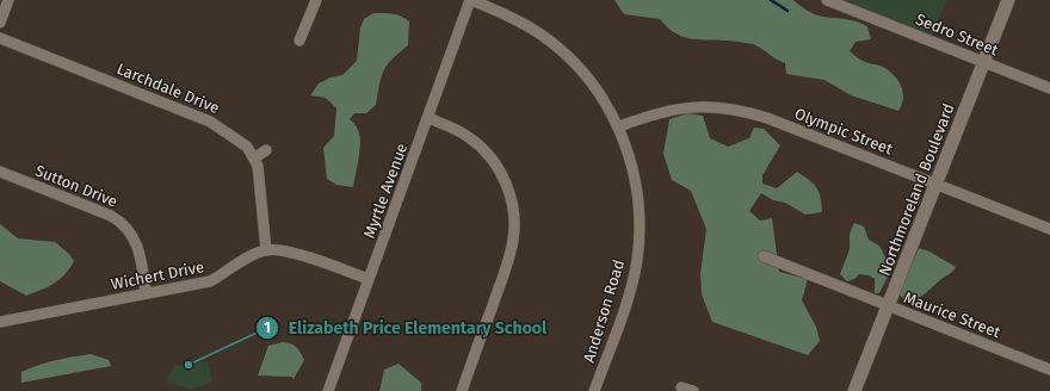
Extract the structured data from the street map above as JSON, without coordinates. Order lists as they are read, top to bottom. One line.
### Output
{"streets":{"street":["Sedro Street","Larchdale Drive","Olympic Street","Sutton Drive","Northmoreland Boulevard","Myrtle Avenue","Wichert Drive","Anderson Road","Maurice Street"]},"crossings":[["Sedro Street","Northmoreland Boulevard"],["Olympic Street","Northmoreland Boulevard"],["Olympic Street","Anderson Road"],["Sutton Drive","Wichert Drive"],["Northmoreland Boulevard","Maurice Street"],["Myrtle Avenue","Anderson Road"]],"places":["Elizabeth Price Elementary School"]}
